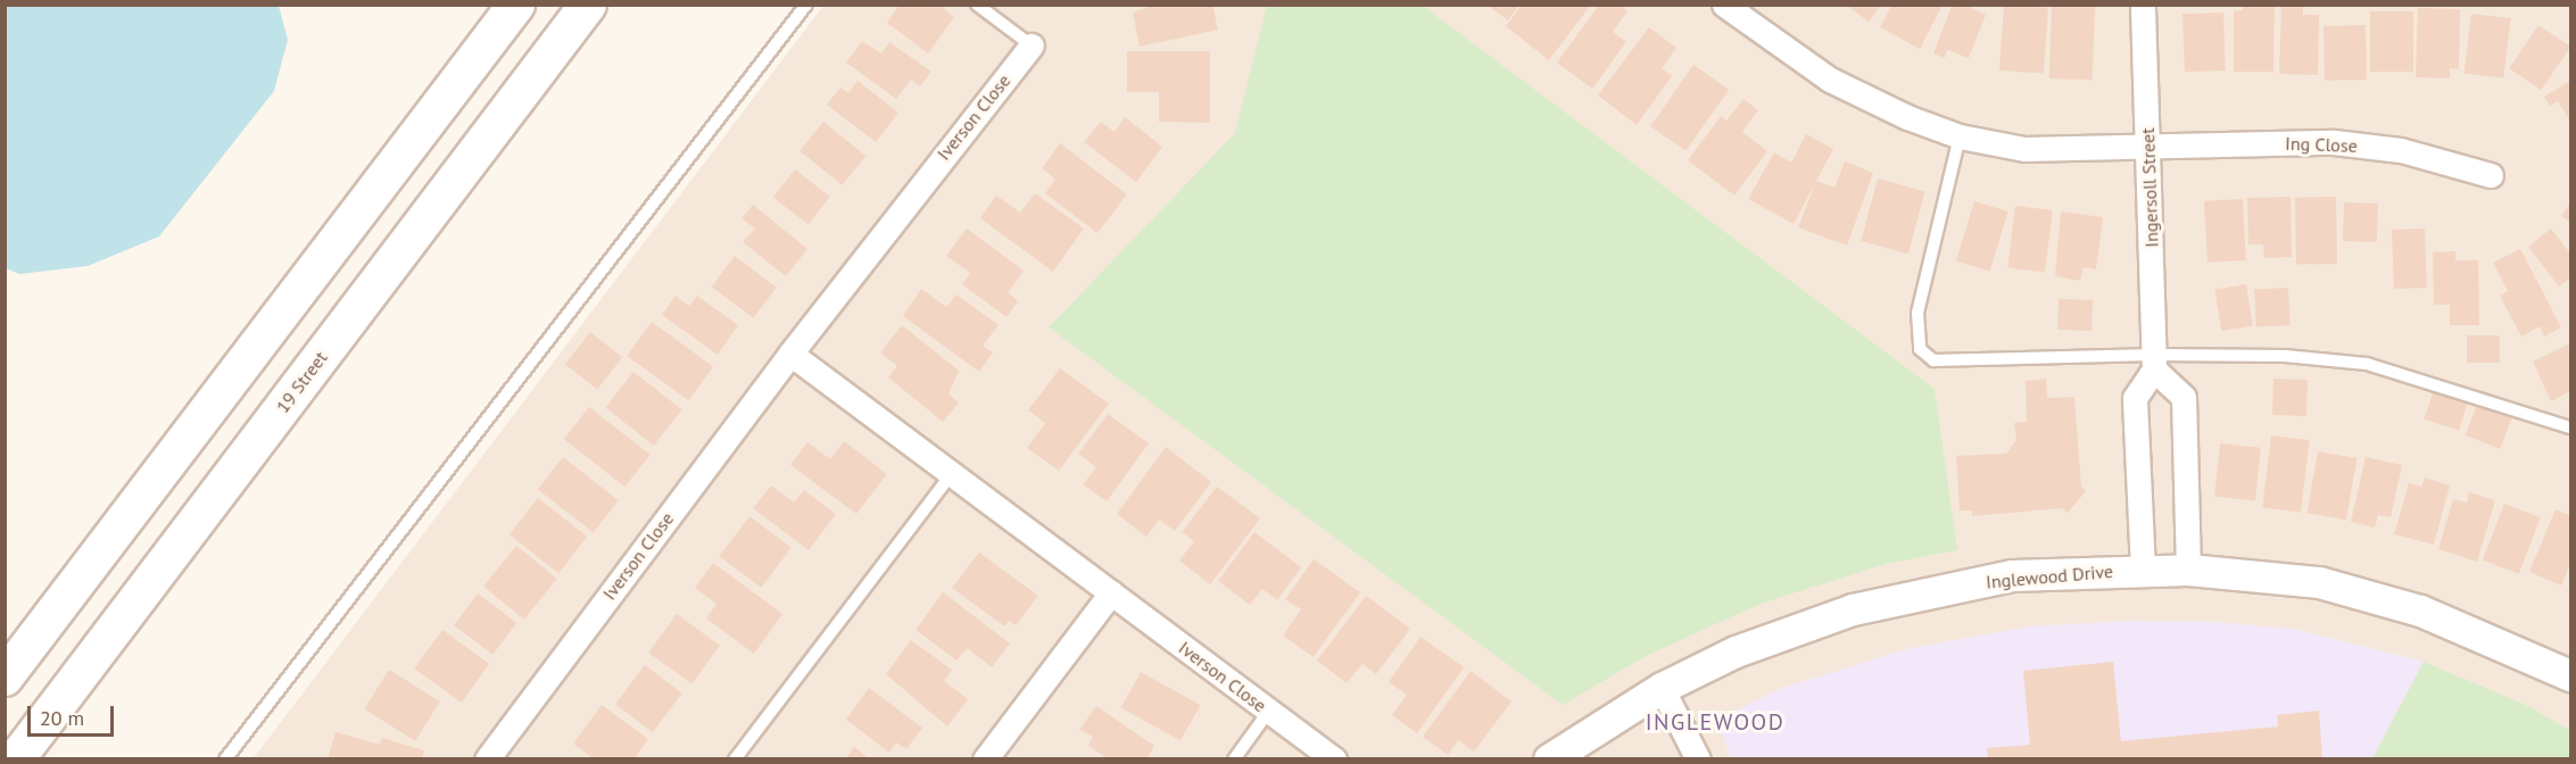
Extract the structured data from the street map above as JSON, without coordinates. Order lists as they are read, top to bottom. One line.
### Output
{"streets":{"main road":["19 Street"],"street":["Iverson Close","Ing Close","Ingersoll Street","Inglewood Drive"]},"crossings":[["Ing Close","Ingersoll Street"]],"districts":["INGLEWOOD"],"scale_bar":"20 m"}
